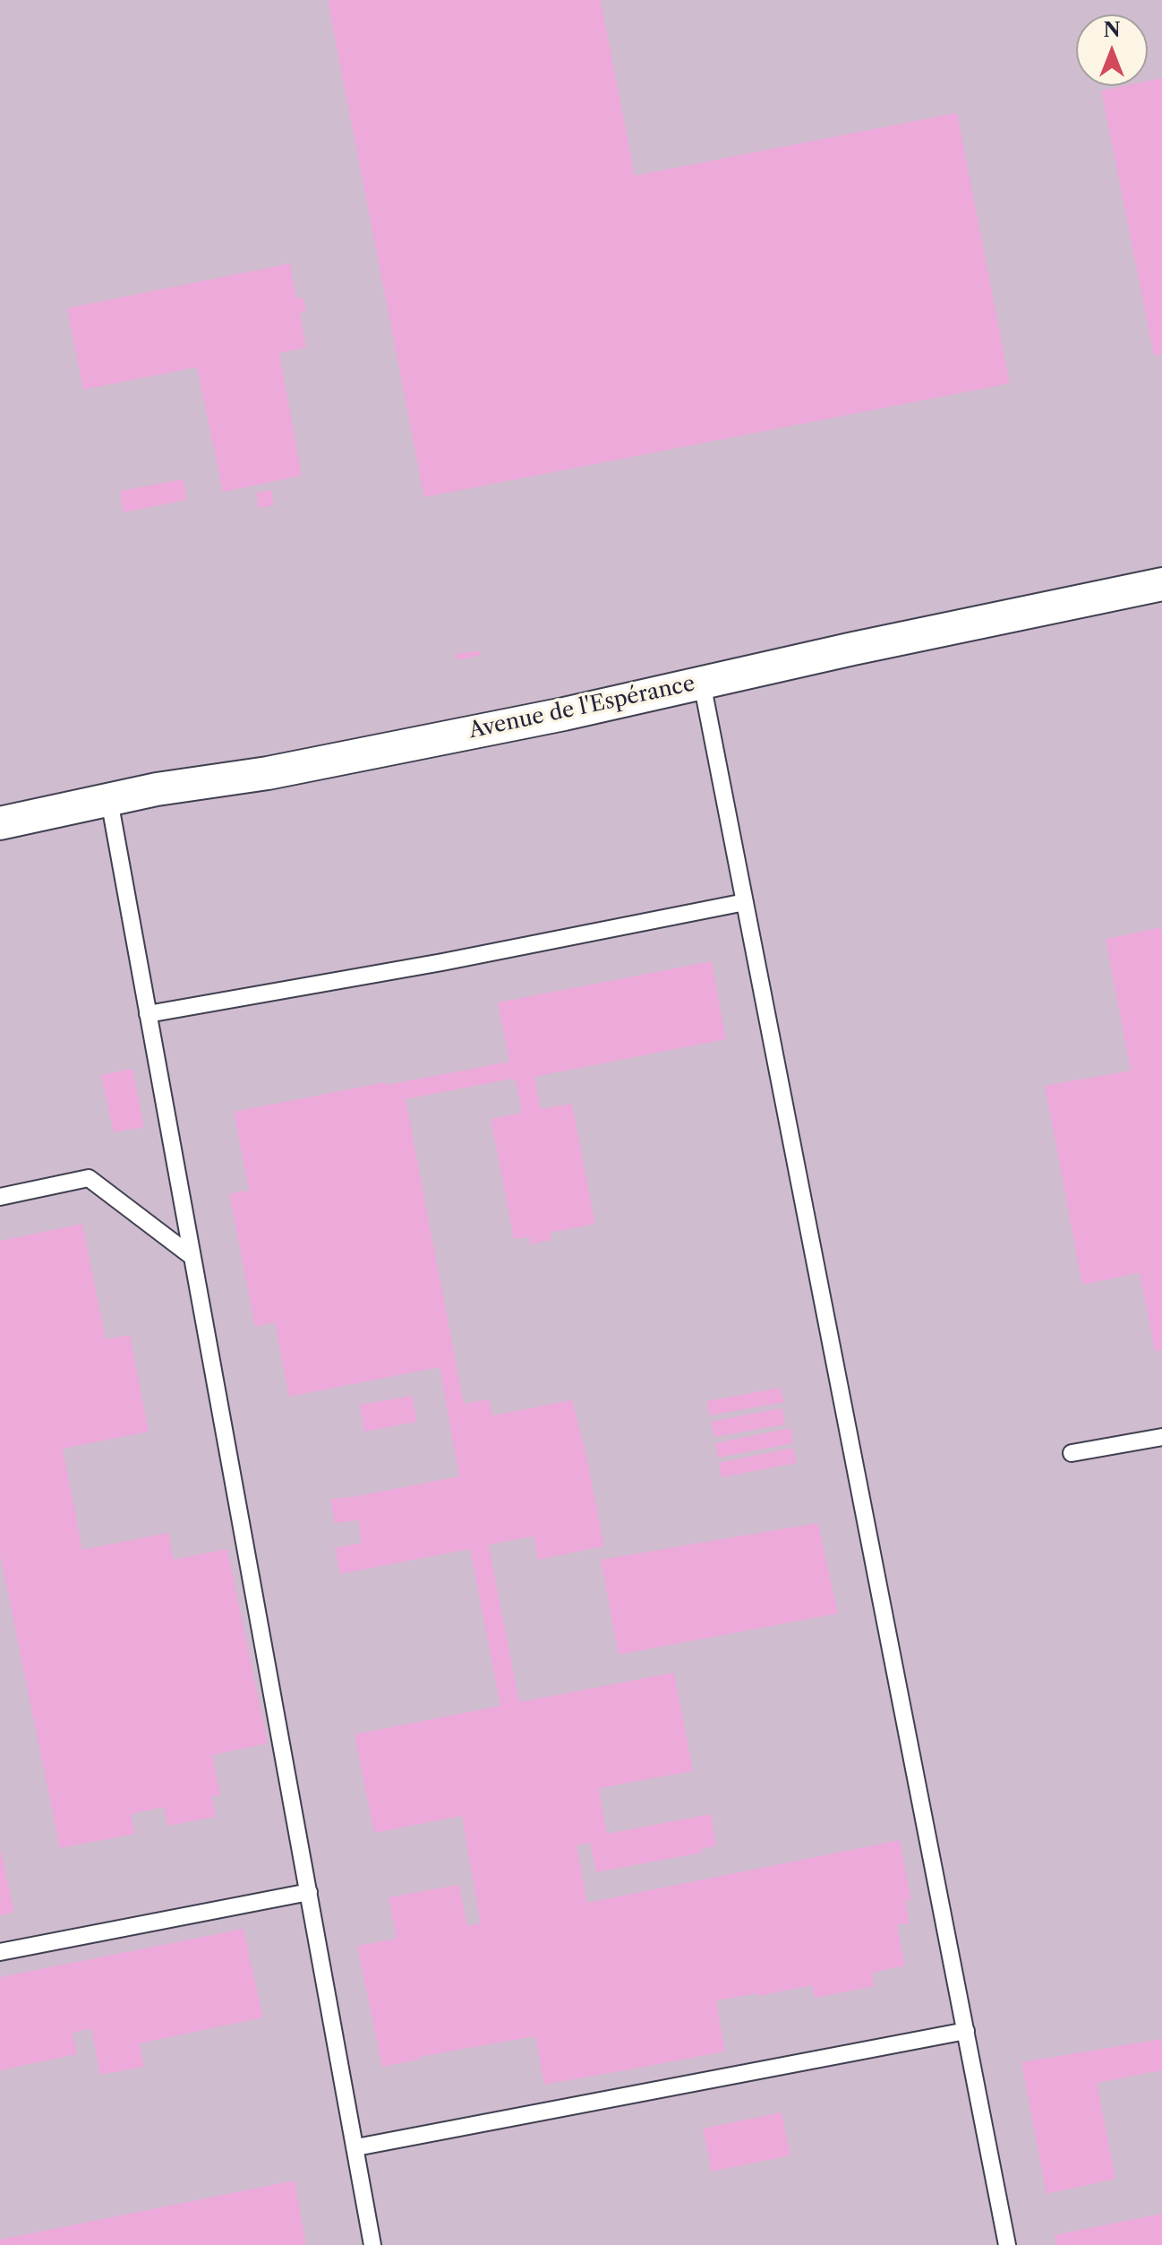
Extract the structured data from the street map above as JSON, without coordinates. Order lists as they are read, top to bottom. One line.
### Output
{"streets":{"street":["Avenue de l'Espérance"]},"north":"top"}
